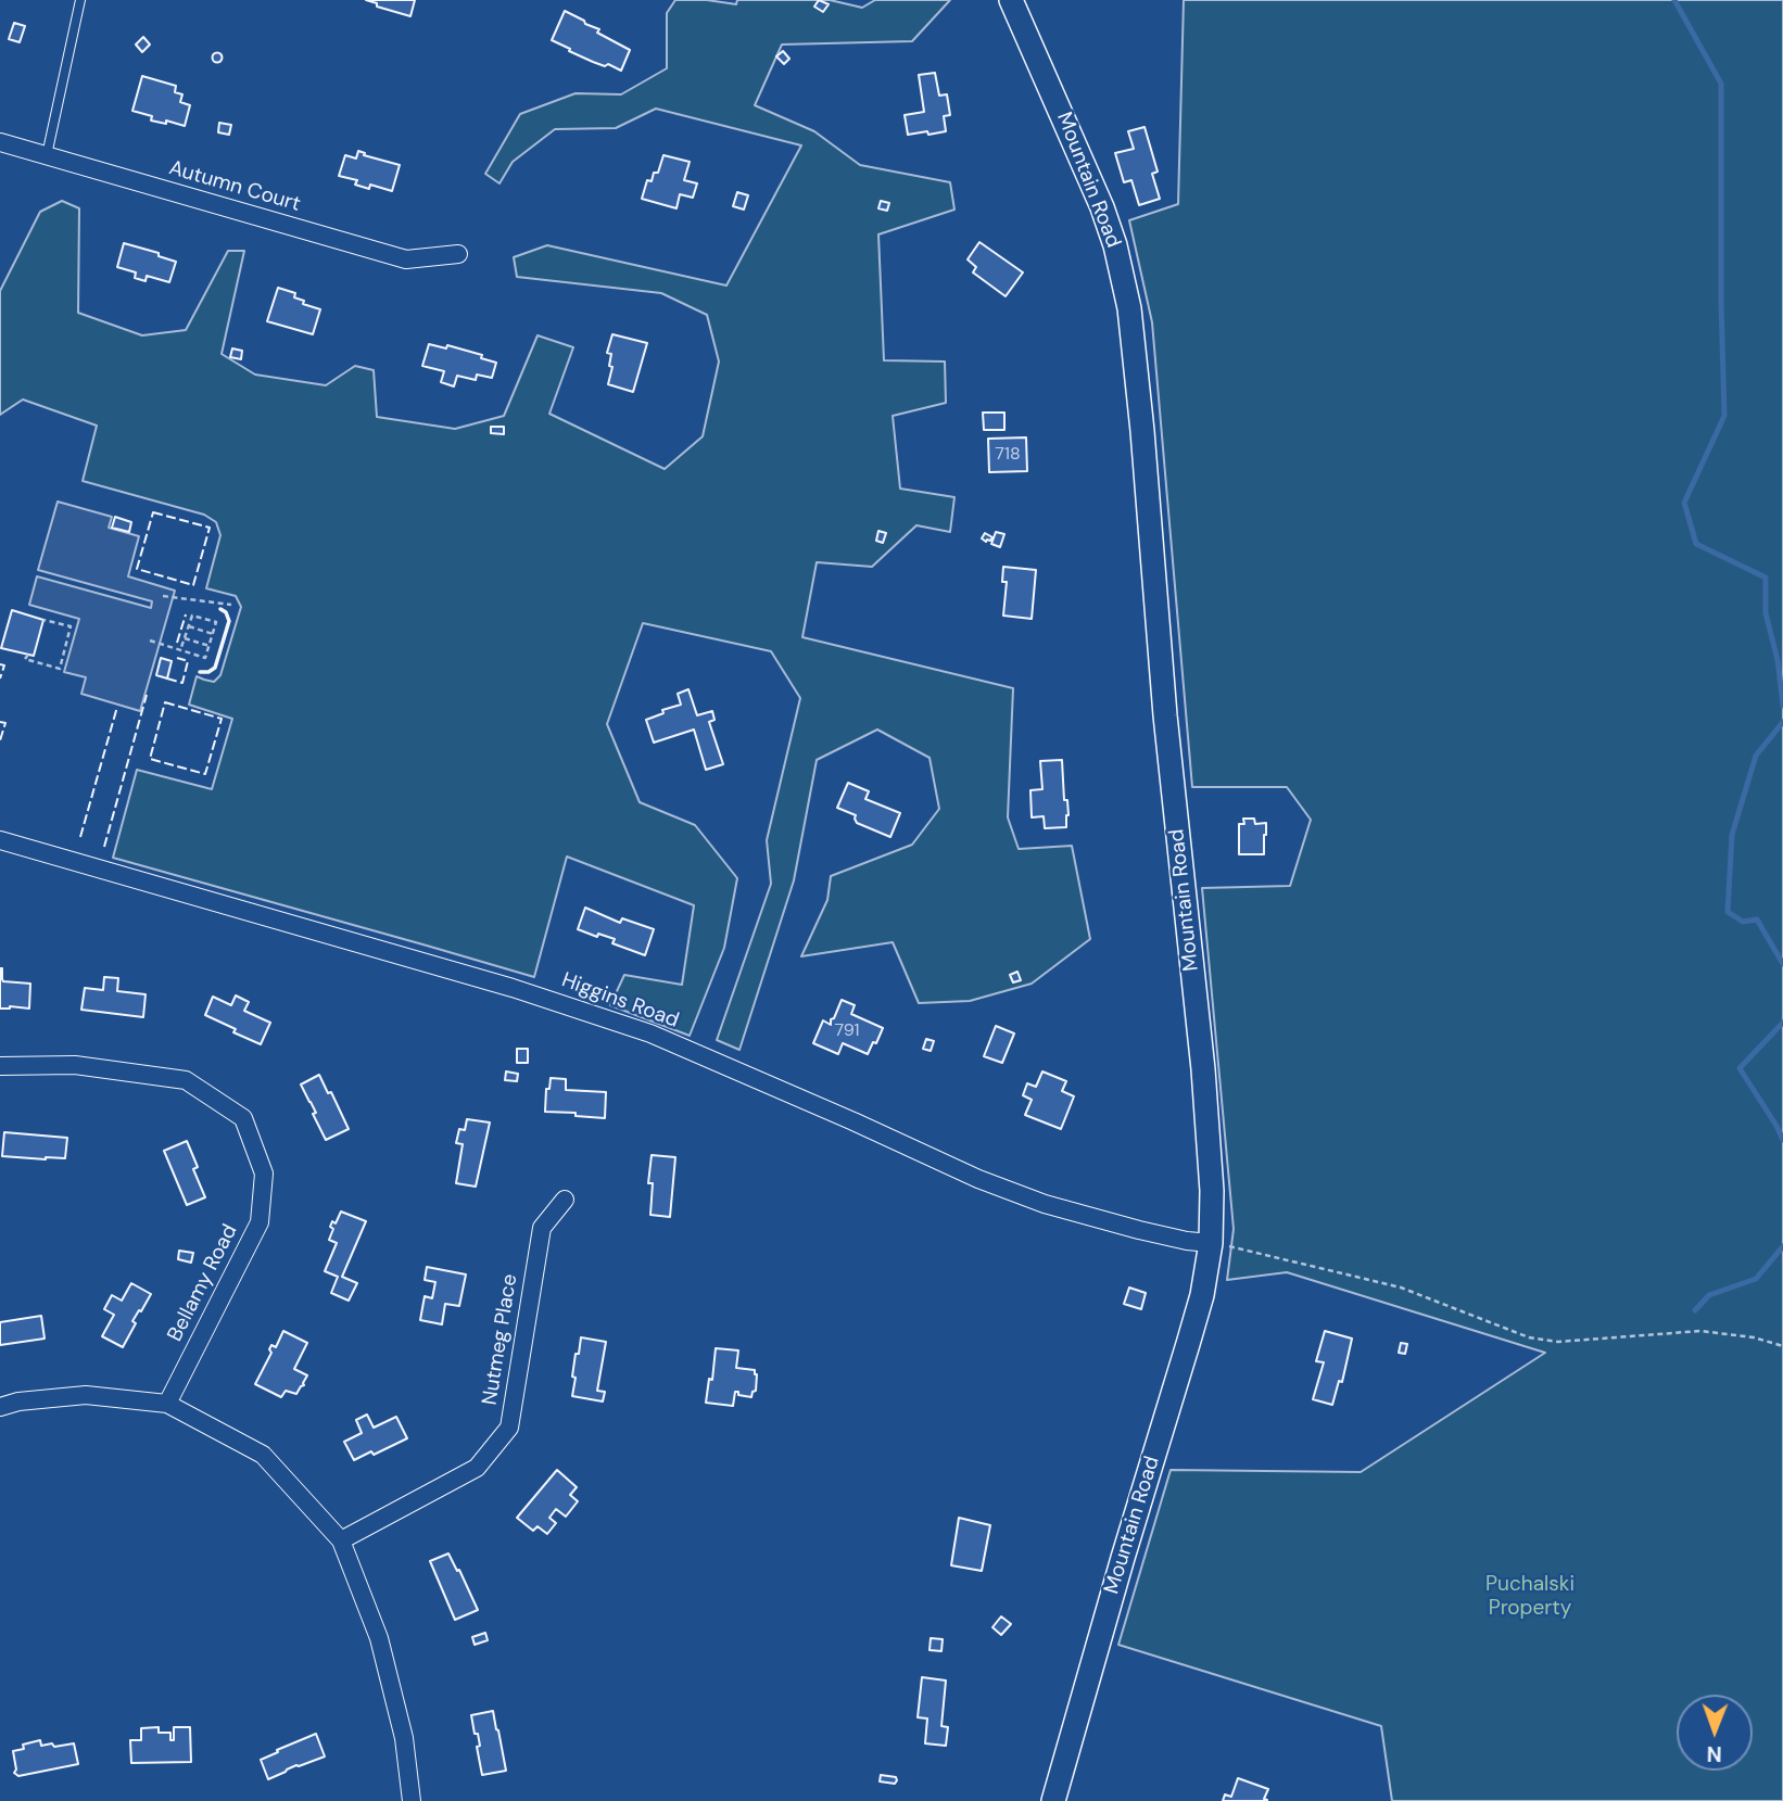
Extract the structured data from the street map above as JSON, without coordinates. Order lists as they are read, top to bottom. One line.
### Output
{"streets":{"main road":["Mountain Road"],"street":["Autumn Court","Higgins Road","Bellamy Road","Nutmeg Place"]},"crossings":[["Mountain Road","Higgins Road"]],"parks":["Puchalski Property"],"house_numbers":["718","791"],"north":"bottom"}
